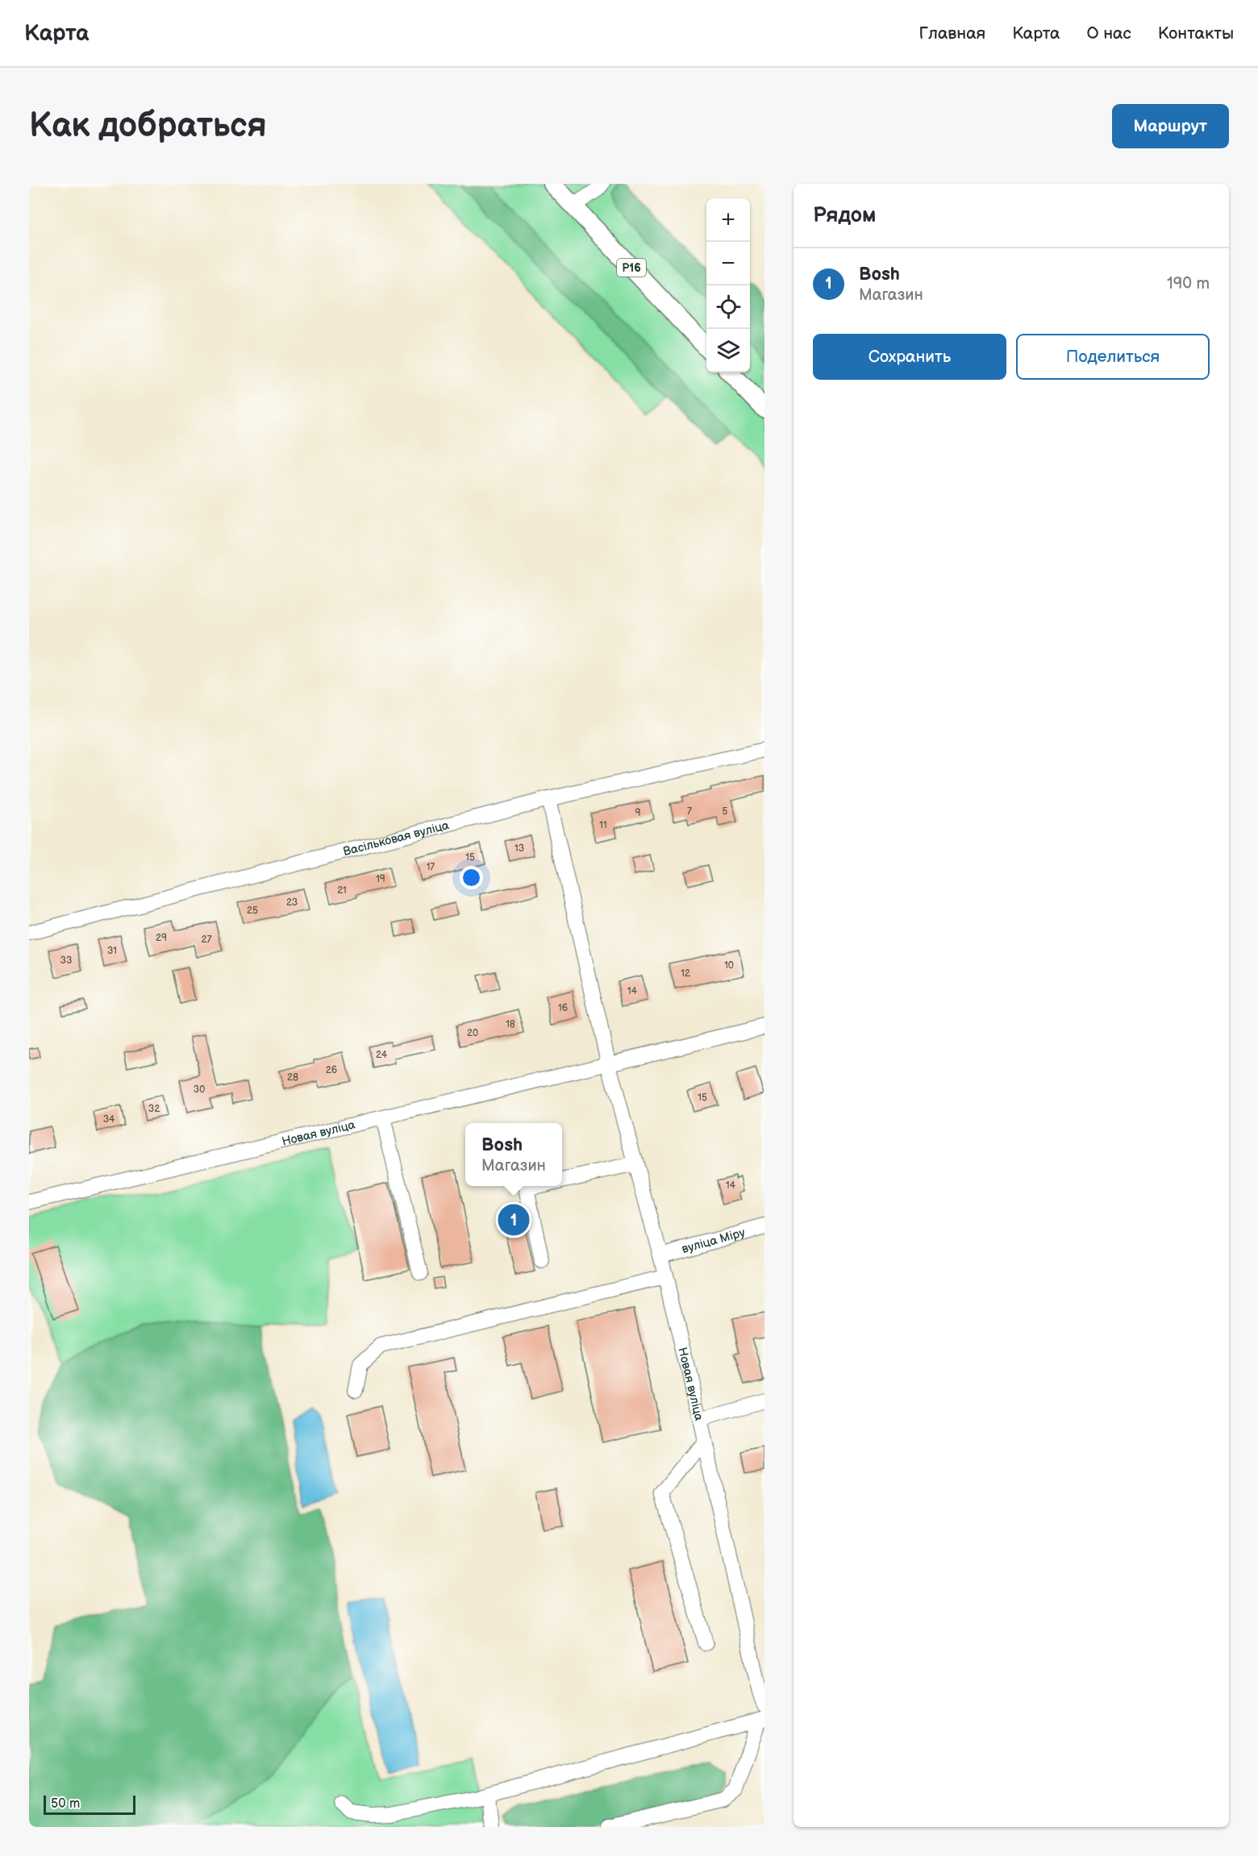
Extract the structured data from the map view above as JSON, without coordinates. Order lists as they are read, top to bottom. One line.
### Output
{"streets":{"main road":["Р16"],"street":["Васільковая вуліца","Новая вуліца","вуліца Міру"]},"crossings":[["Новая вуліца","вуліца Міру"]],"house_numbers":["7","5","9","11","13","15","17","19","21","23","25","29","27","31","33","10","12","14","16","18","20","24","26","28","30","15","32","34","14"],"scale_bar":"50 m","page":{"header":"Карта","nav":["Главная","Карта","О нас","Контакты"],"buttons":["Маршрут",["Сохранить","Поделиться"]],"title":"Как добраться","heading":"Рядом","map_buttons":["+","−"],"list":[{"mark":"1","name":"Bosh","note":"Магазин","value":"190 m"}],"popup":["Bosh","Магазин"],"pins":"1","scale":"50 m"}}
